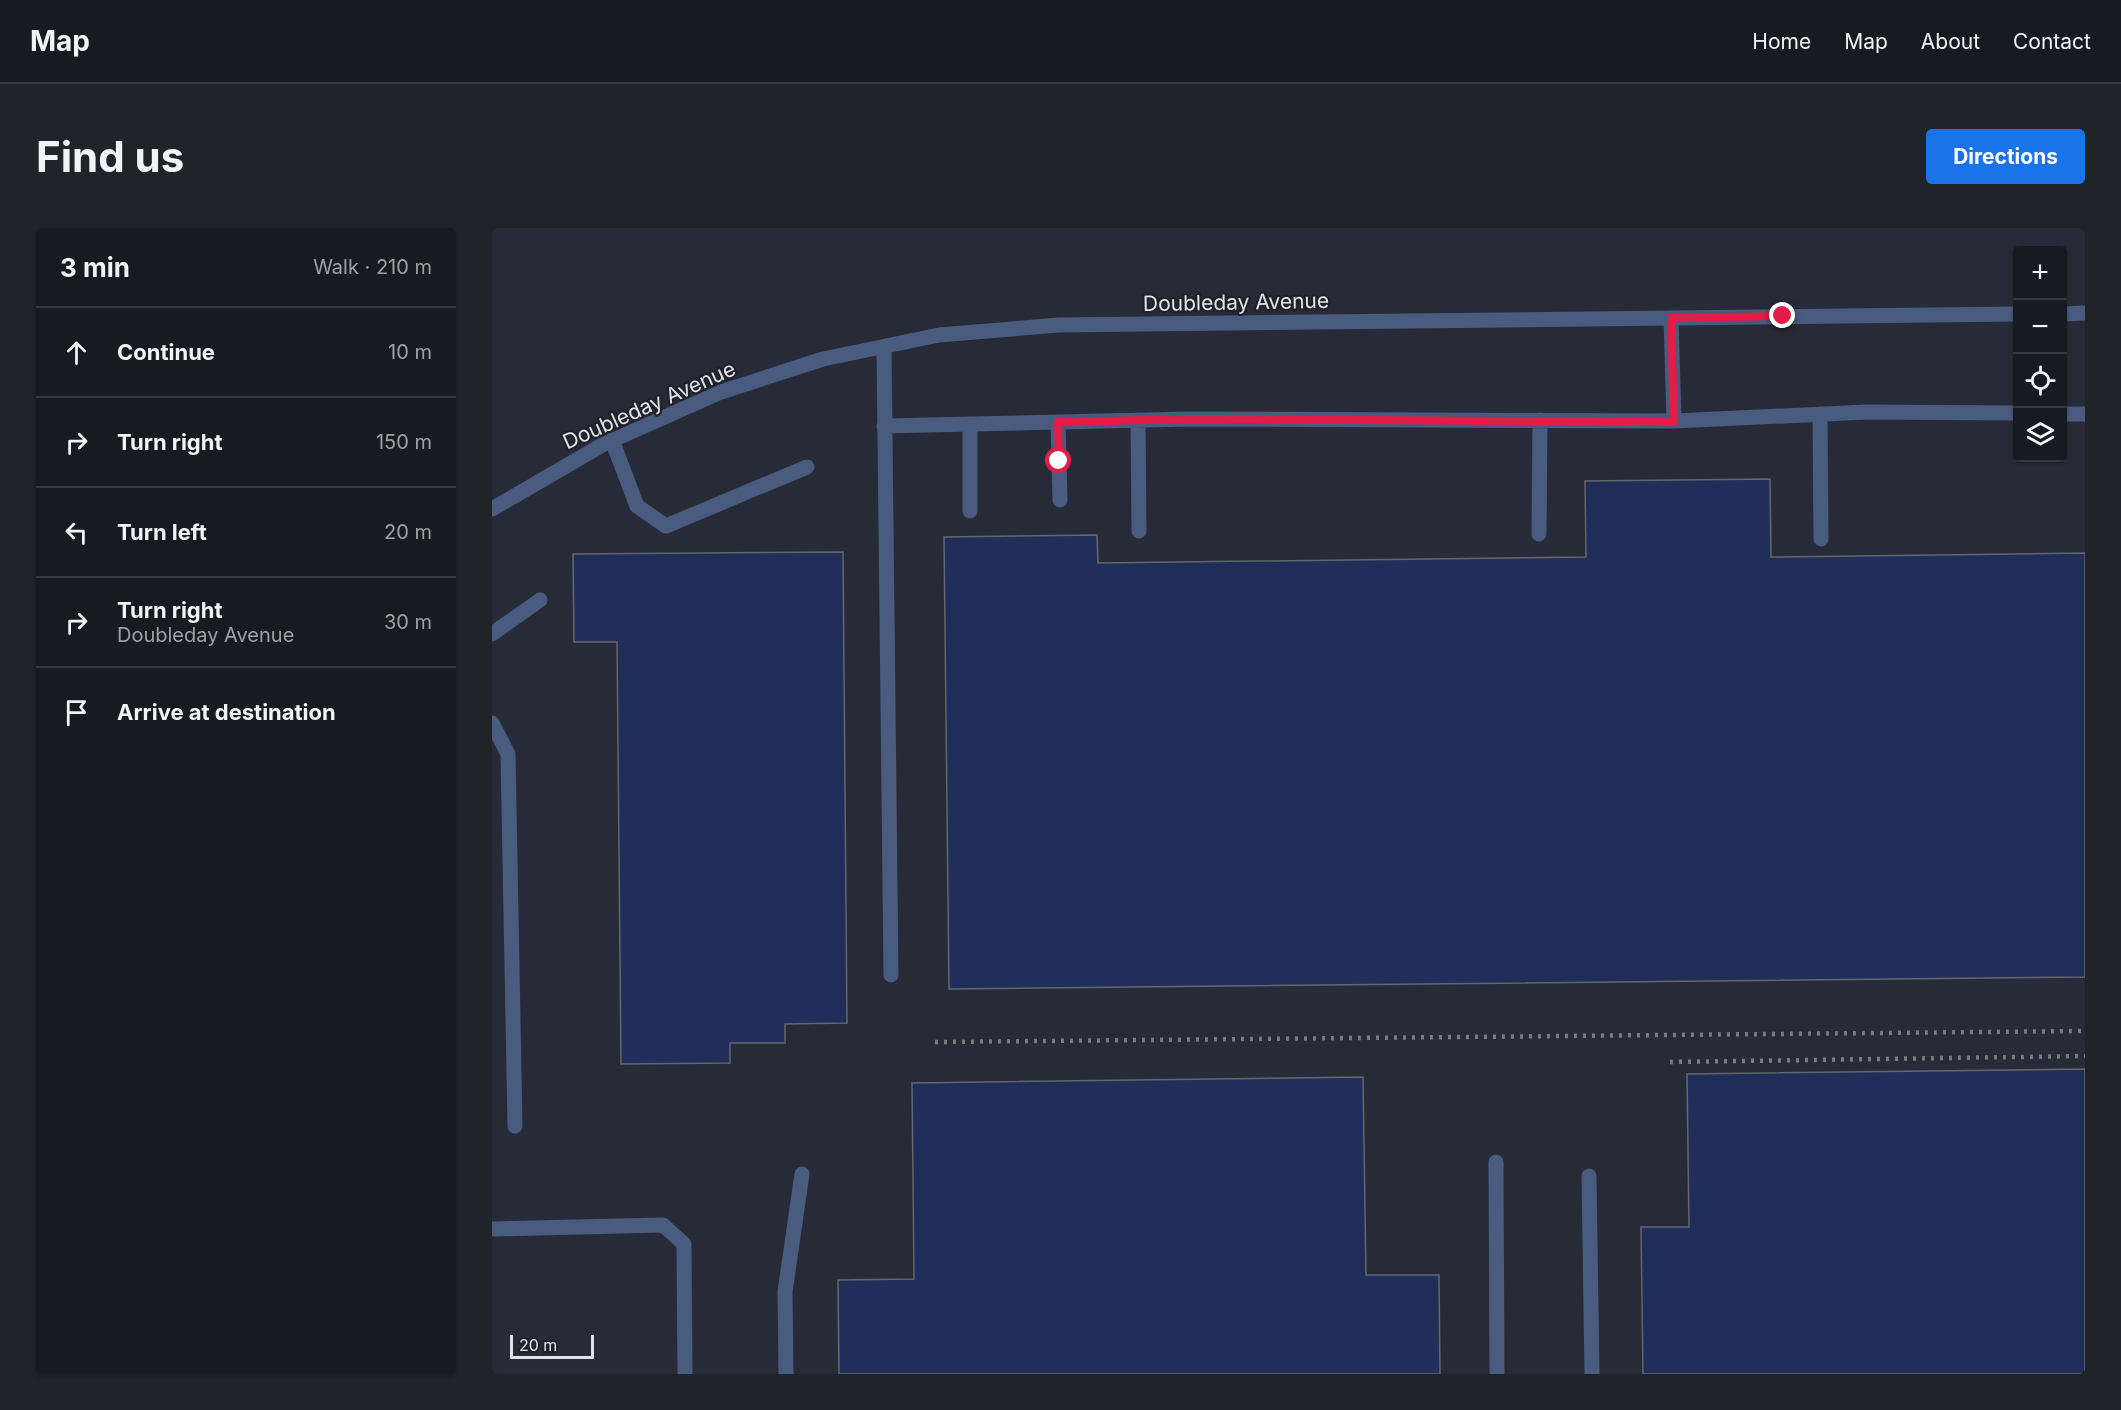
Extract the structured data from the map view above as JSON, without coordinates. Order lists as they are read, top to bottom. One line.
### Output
{"streets":{"street":["Doubleday Avenue"]},"scale_bar":"20 m","page":{"header":"Map","nav":["Home","Map","About","Contact"],"buttons":"Directions","title":"Find us","heading":["3 min","Walk · 210 m"],"map_buttons":["+","−"],"list":[["Continue","10 m"],["Turn right","150 m"],["Turn left","20 m"],["Turn right","Doubleday Avenue","30 m"],"Arrive at destination"],"scale":"20 m"}}
